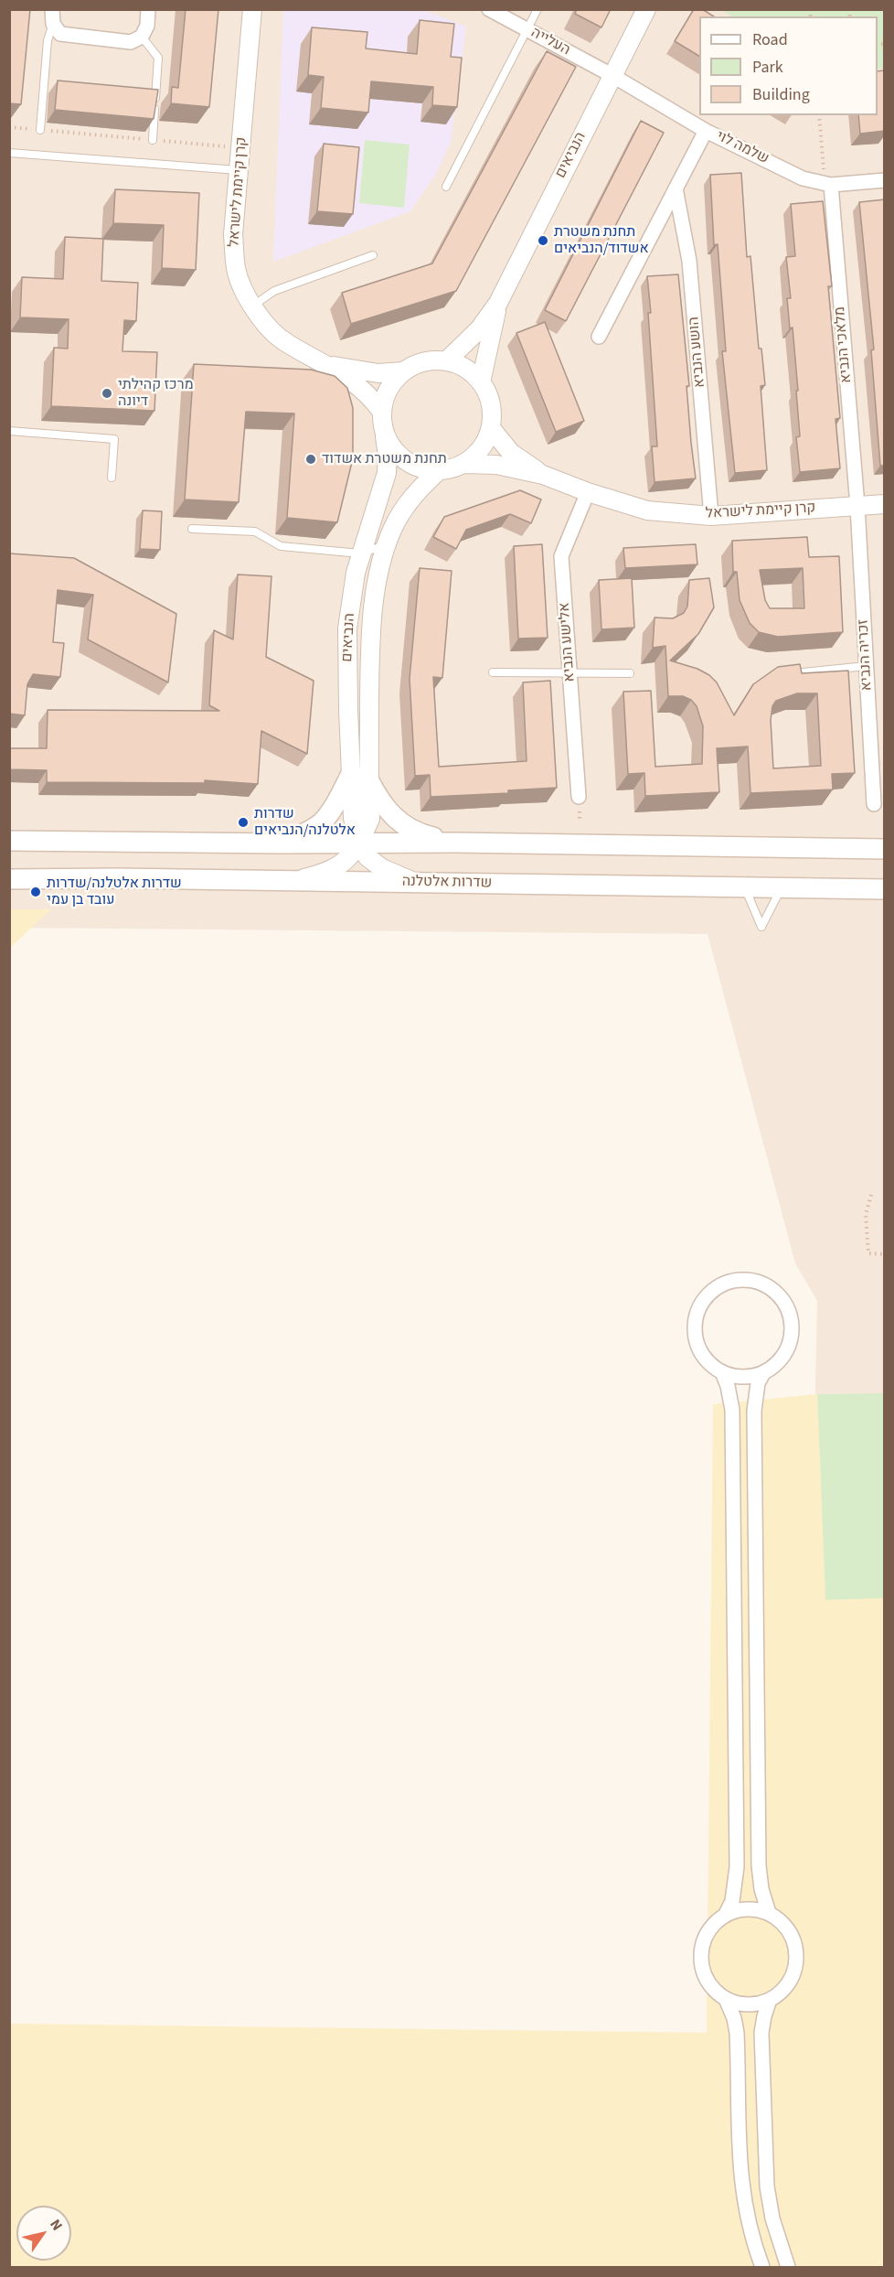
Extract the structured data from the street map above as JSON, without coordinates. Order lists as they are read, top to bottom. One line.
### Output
{"streets":{"main road":["שדרות אלטלנה"],"street":["העלייה","שלמה לוי","הנביאים","קרן קיימת לישראל","מלאכי הנביא","הושע הנביא","אלישע הנביא","זכריה הנביא"]},"crossings":[["העלייה","שלמה לוי"],["העלייה","הנביאים"],["שלמה לוי","הנביאים"],["שלמה לוי","מלאכי הנביא"],["הנביאים","קרן קיימת לישראל"],["הנביאים","שדרות אלטלנה"],["קרן קיימת לישראל","מלאכי הנביא"],["קרן קיימת לישראל","הושע הנביא"],["קרן קיימת לישראל","אלישע הנביא"],["קרן קיימת לישראל","זכריה הנביא"],["מלאכי הנביא","זכריה הנביא"]],"places":["תחנת משטרת אשדוד/הנביאים","מרכז קהילתי דיונה","תחנת משטרת אשדוד","שדרות אלטלנה/הנביאים","שדרות אלטלנה/שדרות עובד בן עמי"],"legend":["Road","Park","Building"],"north":"top right"}
